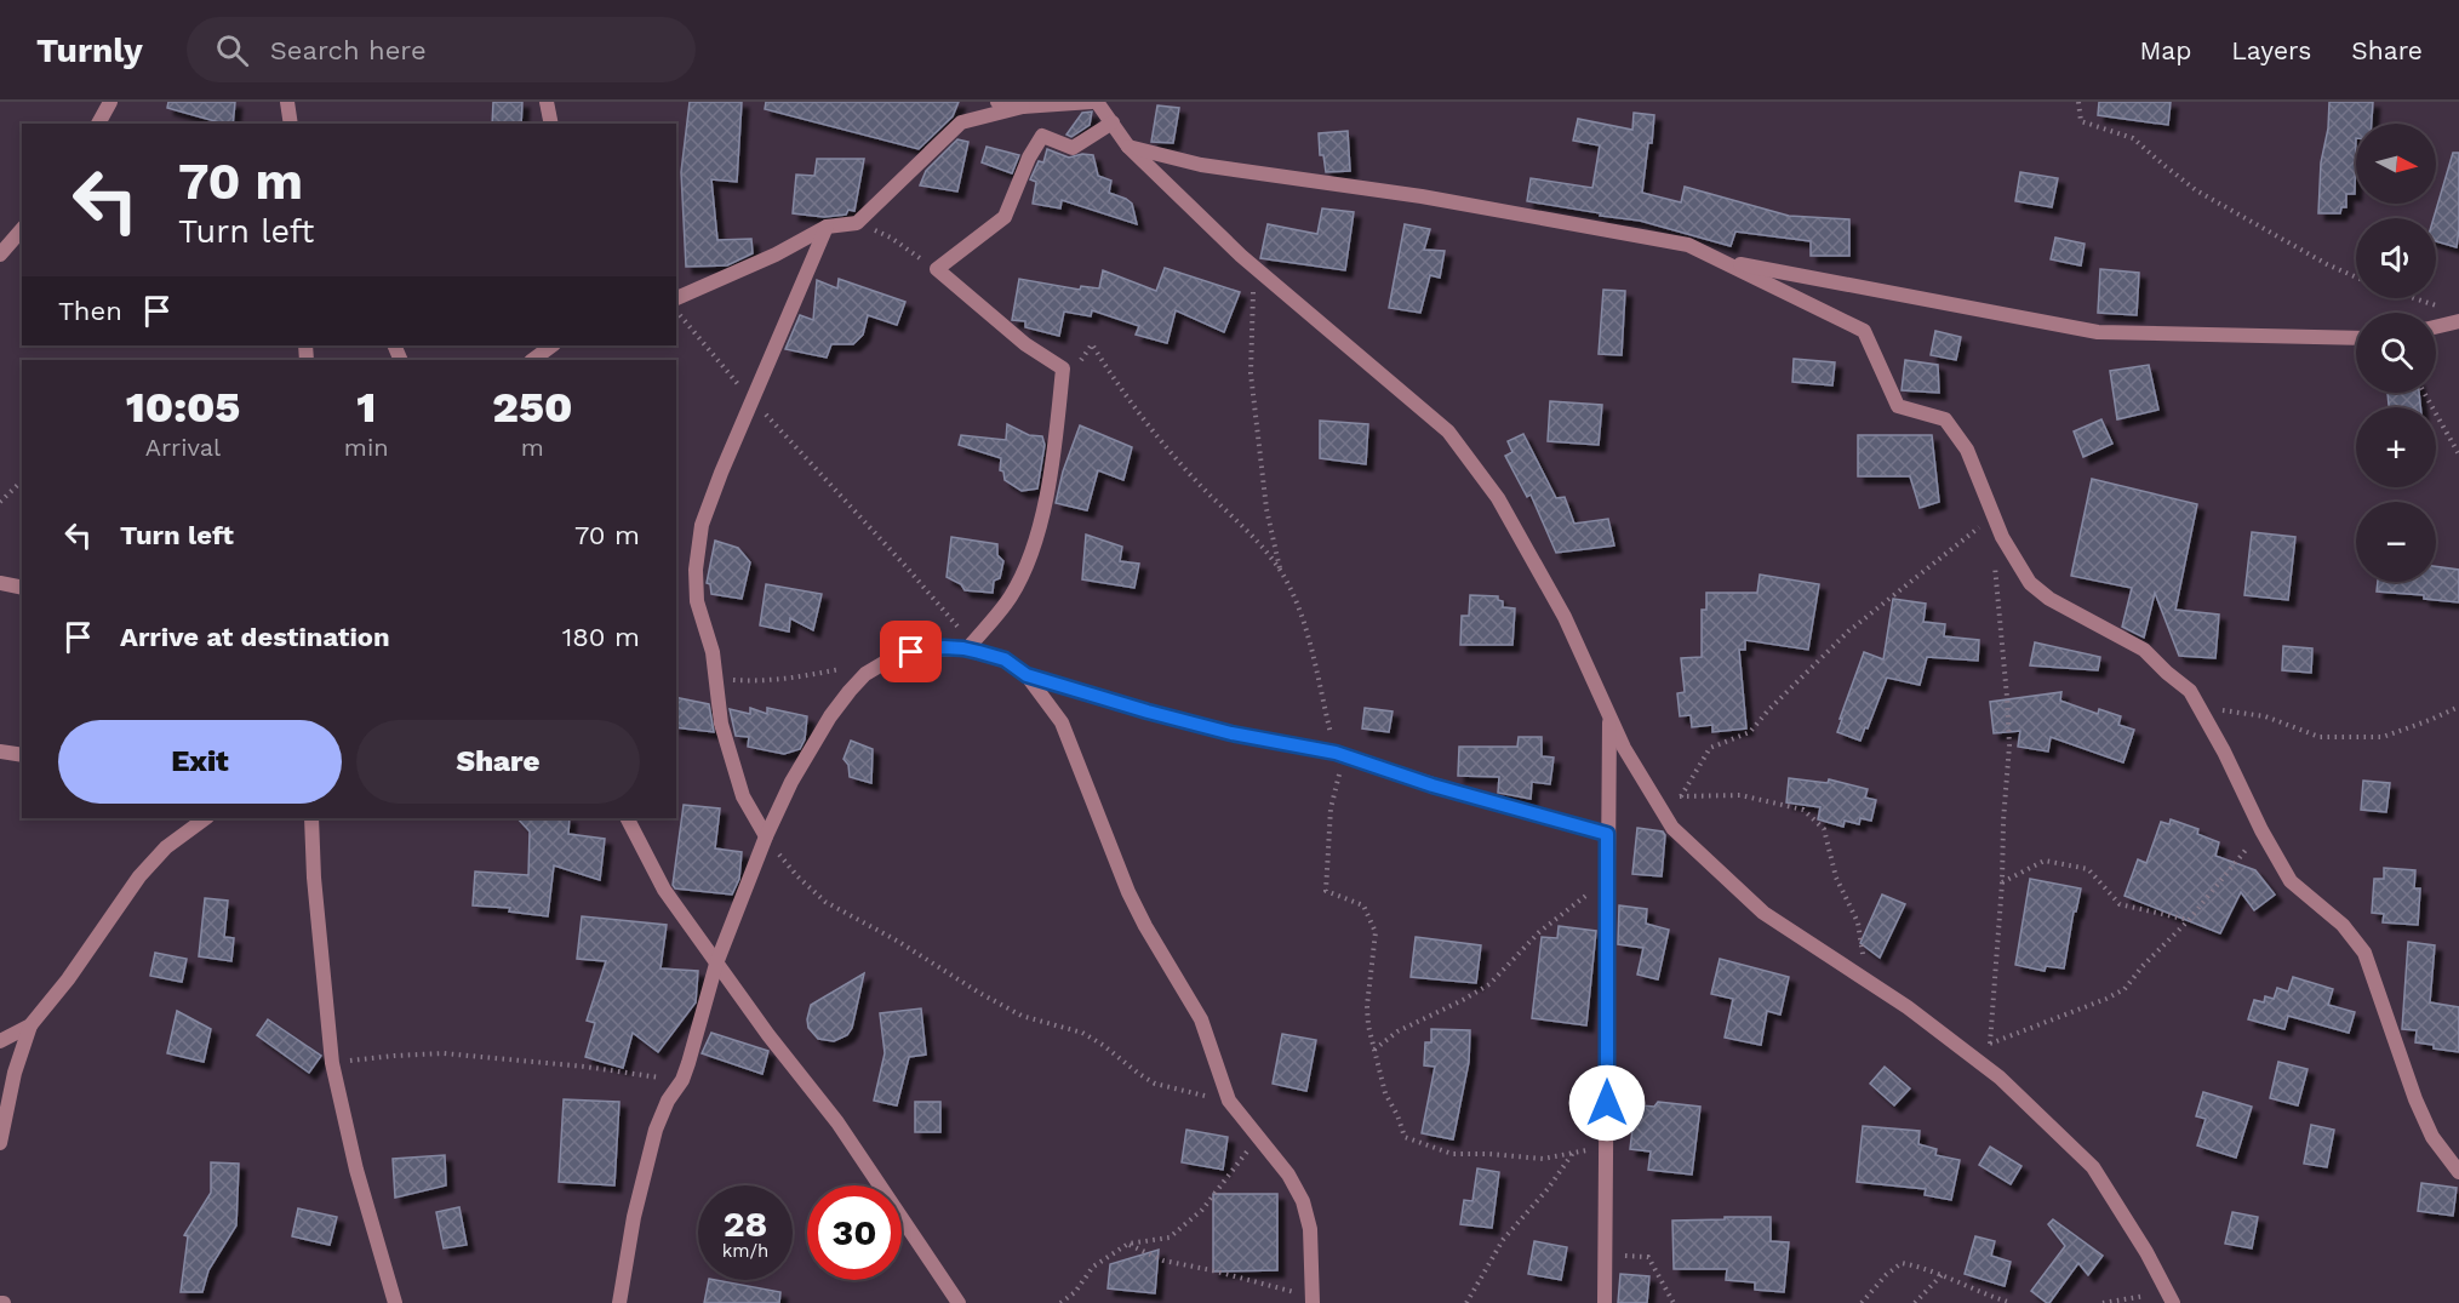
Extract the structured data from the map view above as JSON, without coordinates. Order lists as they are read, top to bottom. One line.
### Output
{"north":"right","page":{"header":"Turnly","search":"Search here","nav":["Map","Layers","Share"],"map_buttons":["+","−"],"turn":["70 m","Turn left"],"then":"Then","eta":["10:05","Arrival","1","min","250","m"],"list":[{"name":"Turn left","value":"70 m"},{"name":"Arrive at destination","value":"180 m"}],"buttons":["Exit","Share"],"speed":"28 km/h","limit":"30"}}
